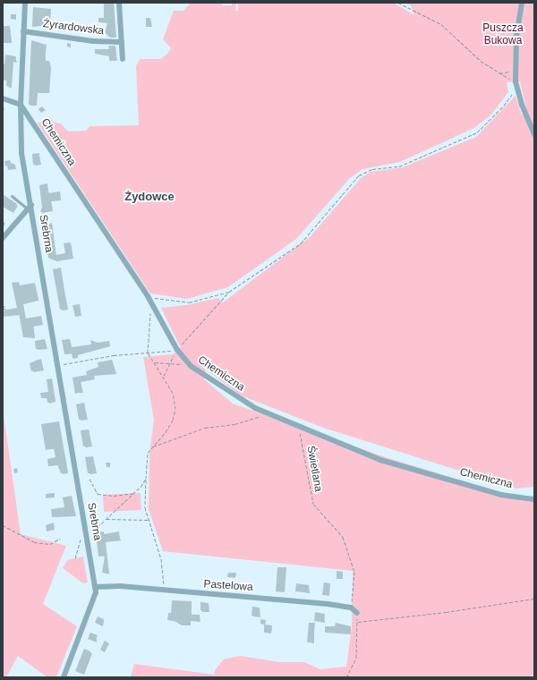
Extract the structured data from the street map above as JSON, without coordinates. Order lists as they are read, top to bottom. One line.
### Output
{"streets":{"street":["Żyrardowska","Chemiczna","Srebrna","Pastelowa"],"path":["Świetlana"]},"crossings":[["Żyrardowska","Srebrna"],["Chemiczna","Srebrna"],["Chemiczna","Świetlana"],["Srebrna","Pastelowa"],["Świetlana","Pastelowa"]],"districts":["Żydowce"],"parks":["Puszcza Bukowa"]}
